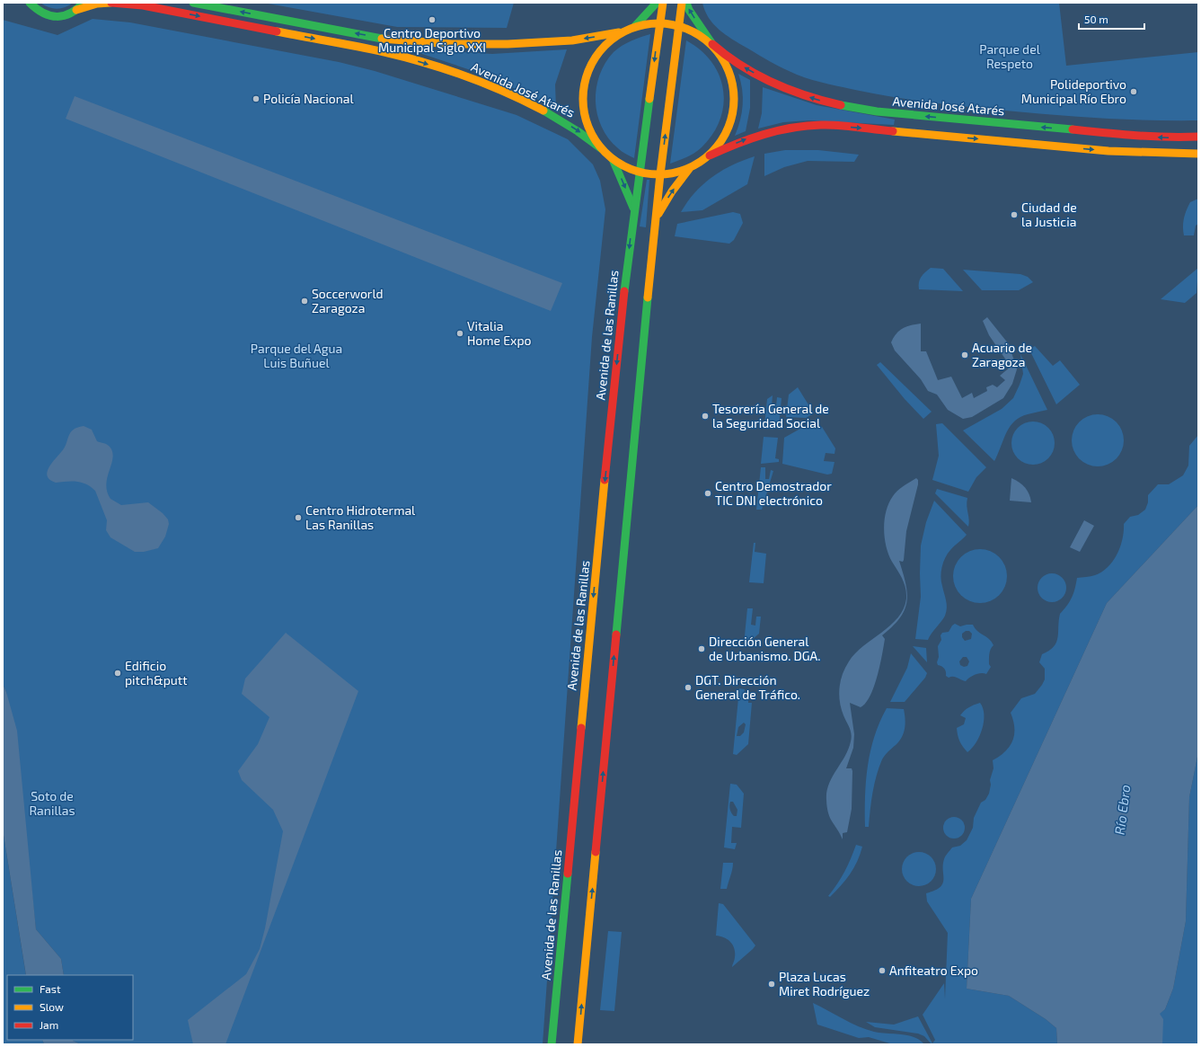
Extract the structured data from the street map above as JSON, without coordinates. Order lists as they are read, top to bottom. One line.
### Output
{"streets":{"main road":["Avenida José Atarés","Avenida de las Ranillas"]},"water":["Río Ebro"],"parks":["Parque del Respeto","Parque del Agua Luis Buñuel","Soto de Ranillas"],"places":["Centro Deportivo Municipal Siglo XXI","Polideportivo Municipal Río Ebro","Policía Nacional","Ciudad de la Justicia","Soccerworld Zaragoza","Vitalia Home Expo","Acuario de Zaragoza","Tesorería General de la Seguridad Social","Centro Demostrador TIC DNI electrónico","Centro Hidrotermal Las Ranillas","Dirección General de Urbanismo. DGA.","Edificio pitch&putt","DGT. Dirección General de Tráfico.","Anfiteatro Expo","Plaza Lucas Miret Rodríguez"],"legend":["Fast","Slow","Jam"],"scale_bar":"50 m"}
